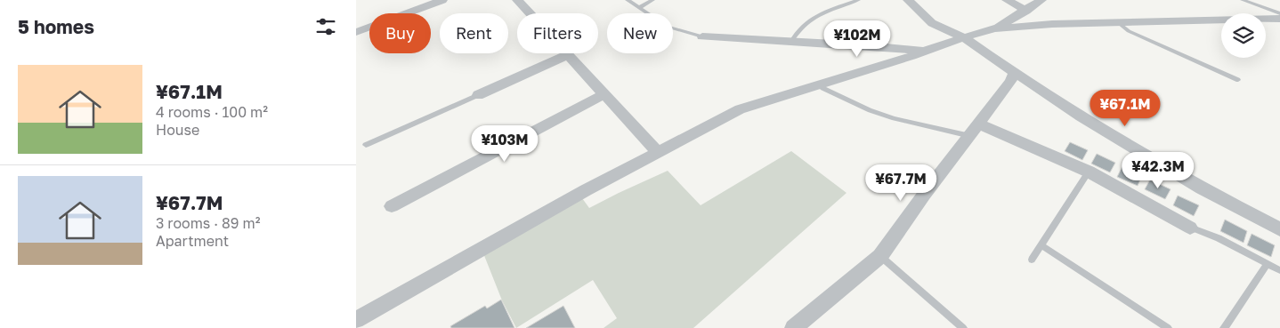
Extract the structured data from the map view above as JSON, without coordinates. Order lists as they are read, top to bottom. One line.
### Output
{"page":{"heading":"5 homes","chip":["Buy","Rent","Filters","New"],"price":["¥102M","¥67.1M","¥103M","¥42.3M","¥67.7M"],"list":[{"name":"¥67.1M","note":"4 rooms · 100 m² · House"},{"name":"¥67.7M","note":"3 rooms · 89 m² · Apartment"}]}}
